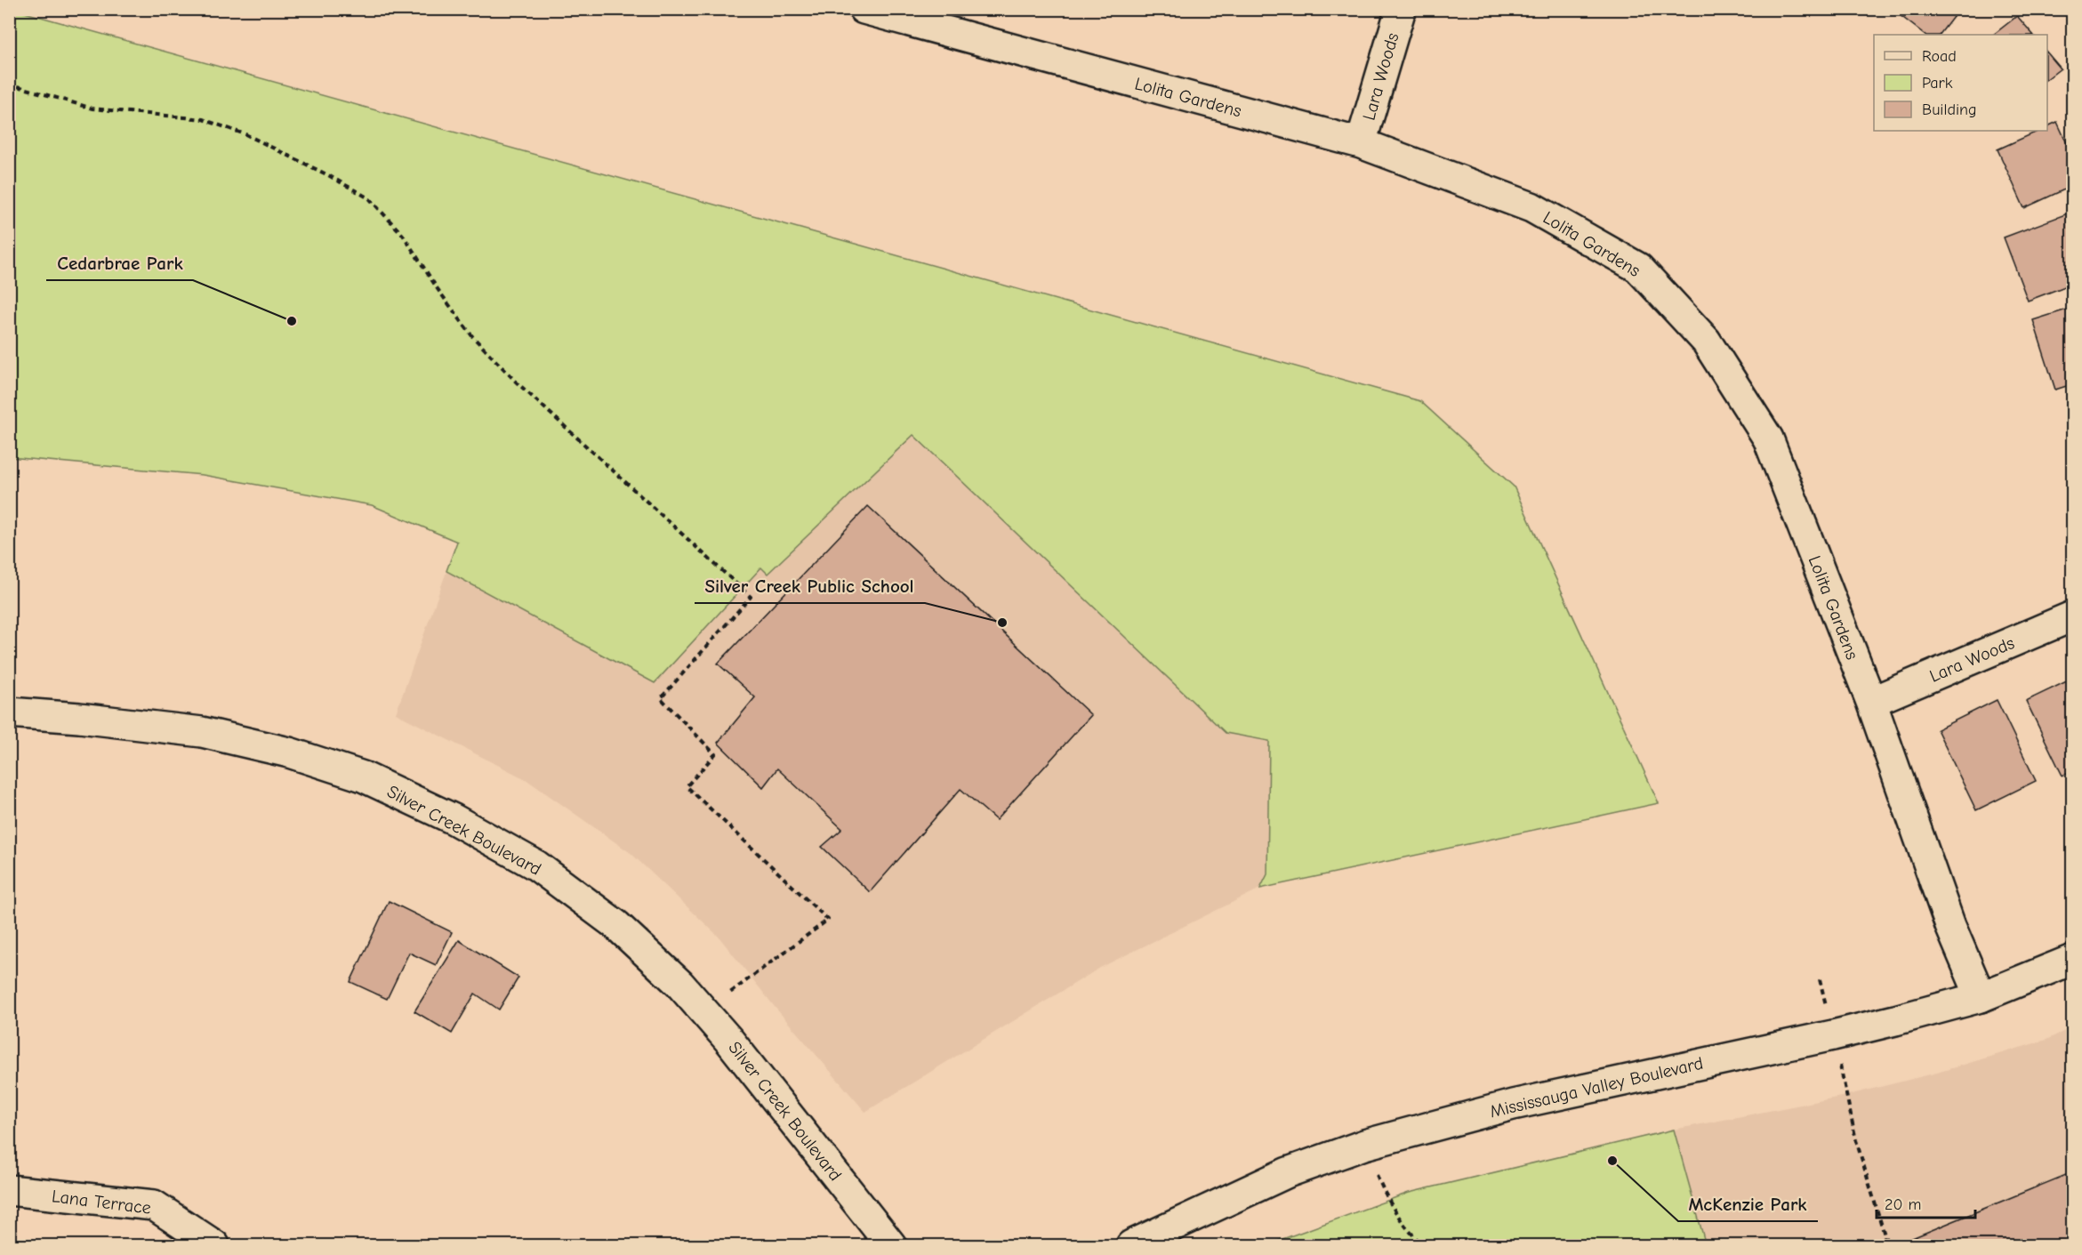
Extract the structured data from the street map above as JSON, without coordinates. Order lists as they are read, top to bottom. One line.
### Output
{"streets":{"street":["Lara Woods","Lolita Gardens","Silver Creek Boulevard","Mississauga Valley Boulevard","Lana Terrace"]},"crossings":[["Lara Woods","Lolita Gardens"],["Lolita Gardens","Mississauga Valley Boulevard"]],"places":["Cedarbrae Park","Silver Creek Public School","McKenzie Park"],"legend":["Road","Park","Building"],"scale_bar":"20 m"}
